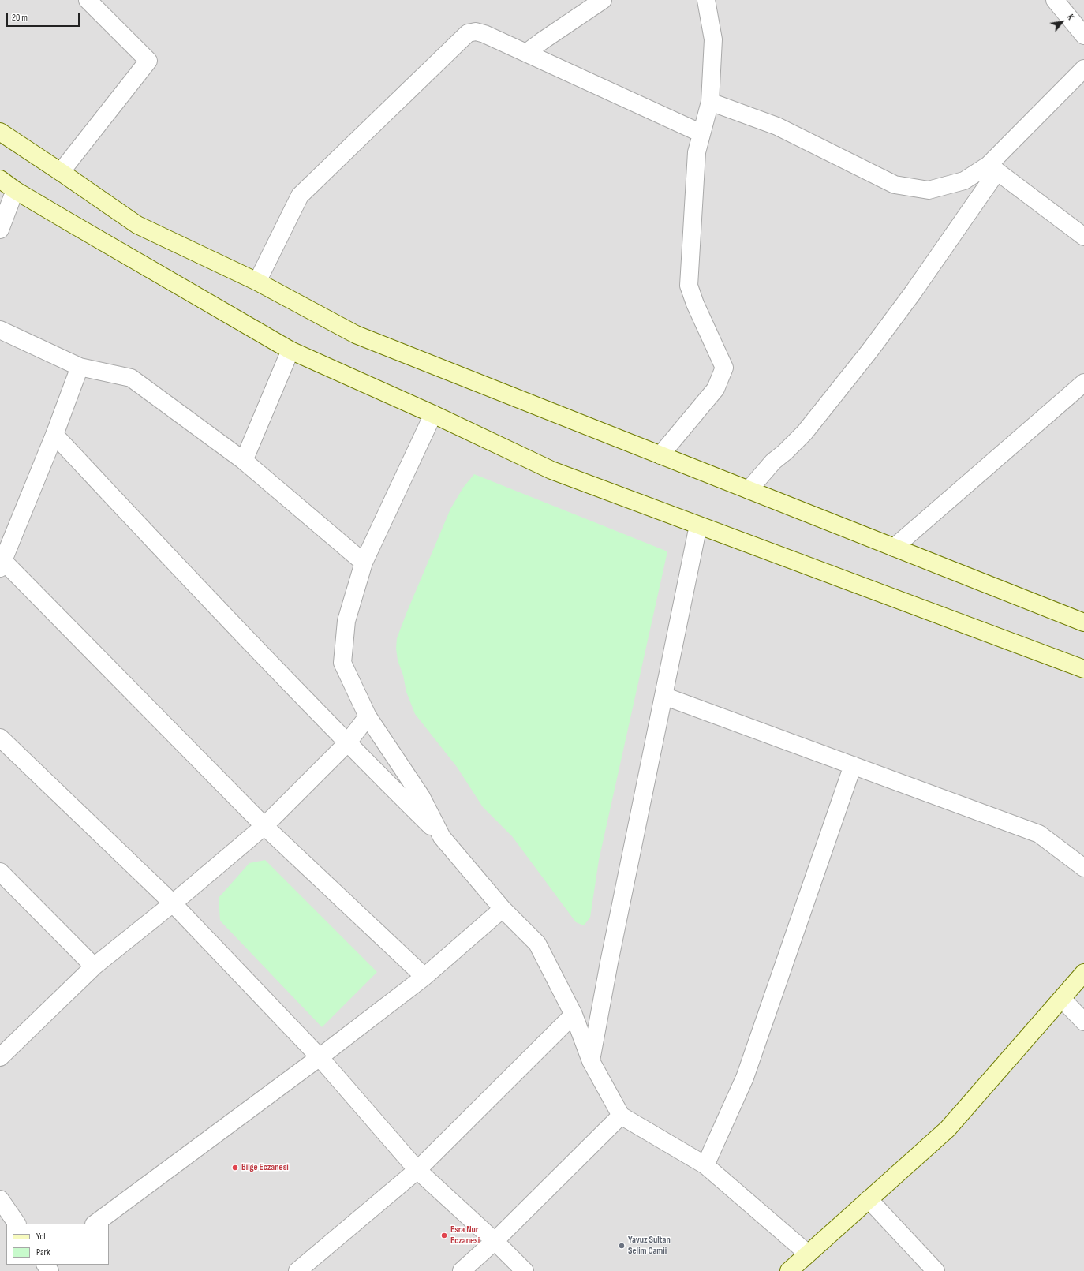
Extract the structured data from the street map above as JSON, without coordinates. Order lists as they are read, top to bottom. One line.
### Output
{"places":["Bilge Eczanesi","Esra Nur Eczanesi","Yavuz Sultan Selim Camii"],"legend":["Yol","Park"],"scale_bar":"20 m","north":"top right"}
